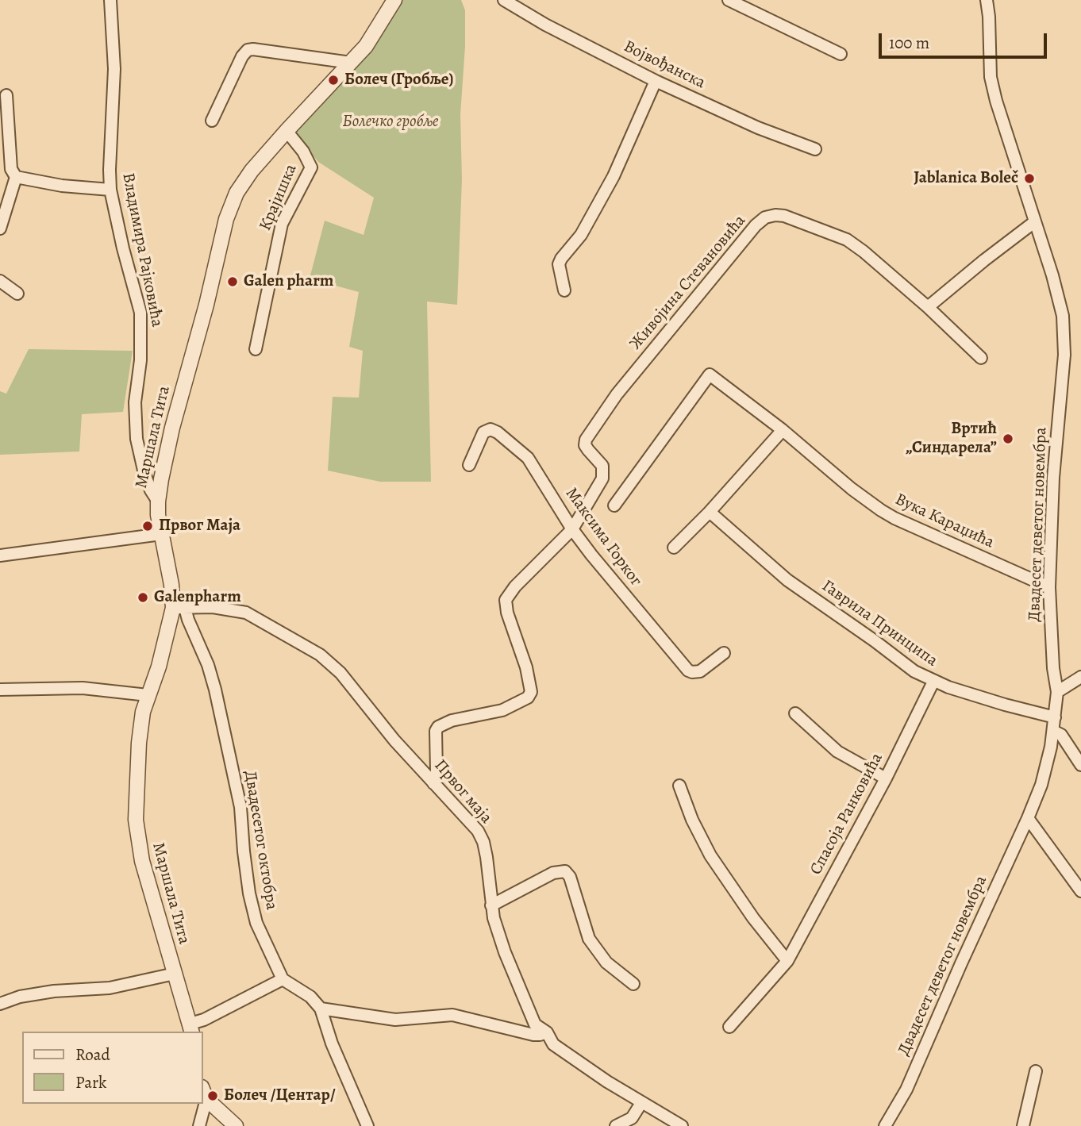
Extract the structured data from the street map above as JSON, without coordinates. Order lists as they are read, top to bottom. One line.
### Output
{"streets":{"street":["Војвођанска","Крајишка","Владимира Рајковића","Живојина Стевановића","Маршала Тита","Вука Караџића","Двадесет деветог новембра","Максима Горког","Гаврила Принципа","Првог маја","Спасоја Ранковића","Двадесетог октобра"]},"crossings":[["Крајишка","Маршала Тита"],["Владимира Рајковића","Маршала Тита"],["Живојина Стевановића","Максима Горког"],["Маршала Тита","Првог маја"],["Маршала Тита","Двадесетог октобра"],["Вука Караџића","Двадесет деветог новембра"],["Двадесет деветог новембра","Гаврила Принципа"],["Гаврила Принципа","Спасоја Ранковића"],["Првог маја","Двадесетог октобра"]],"parks":["Болечко гробље"],"places":["Болеч (Гробље)","Jablanica Boleč","Galen pharm","Вртић „Синдарела”","Првог Маја","Galenpharm","Болеч /Центар/"],"legend":["Road","Park"],"scale_bar":"100 m"}
